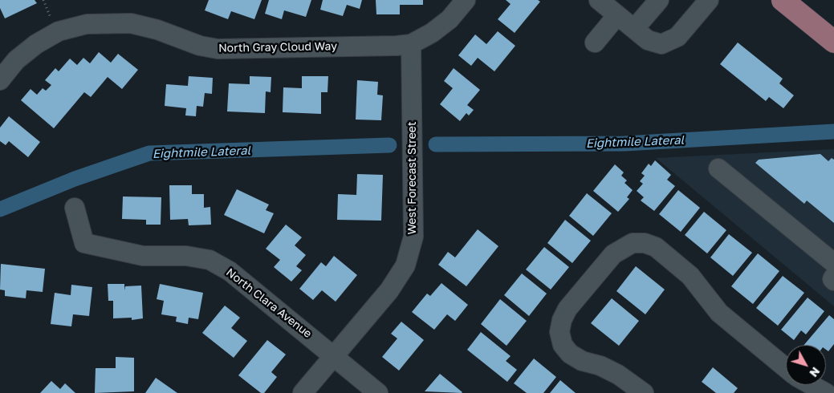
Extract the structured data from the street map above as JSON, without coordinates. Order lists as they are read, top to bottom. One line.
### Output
{"streets":{"street":["North Gray Cloud Way","West Forecast Street","North Clara Avenue"]},"crossings":[["North Gray Cloud Way","West Forecast Street"],["West Forecast Street","North Clara Avenue"]],"water":["Eightmile Lateral"],"north":"bottom right"}
